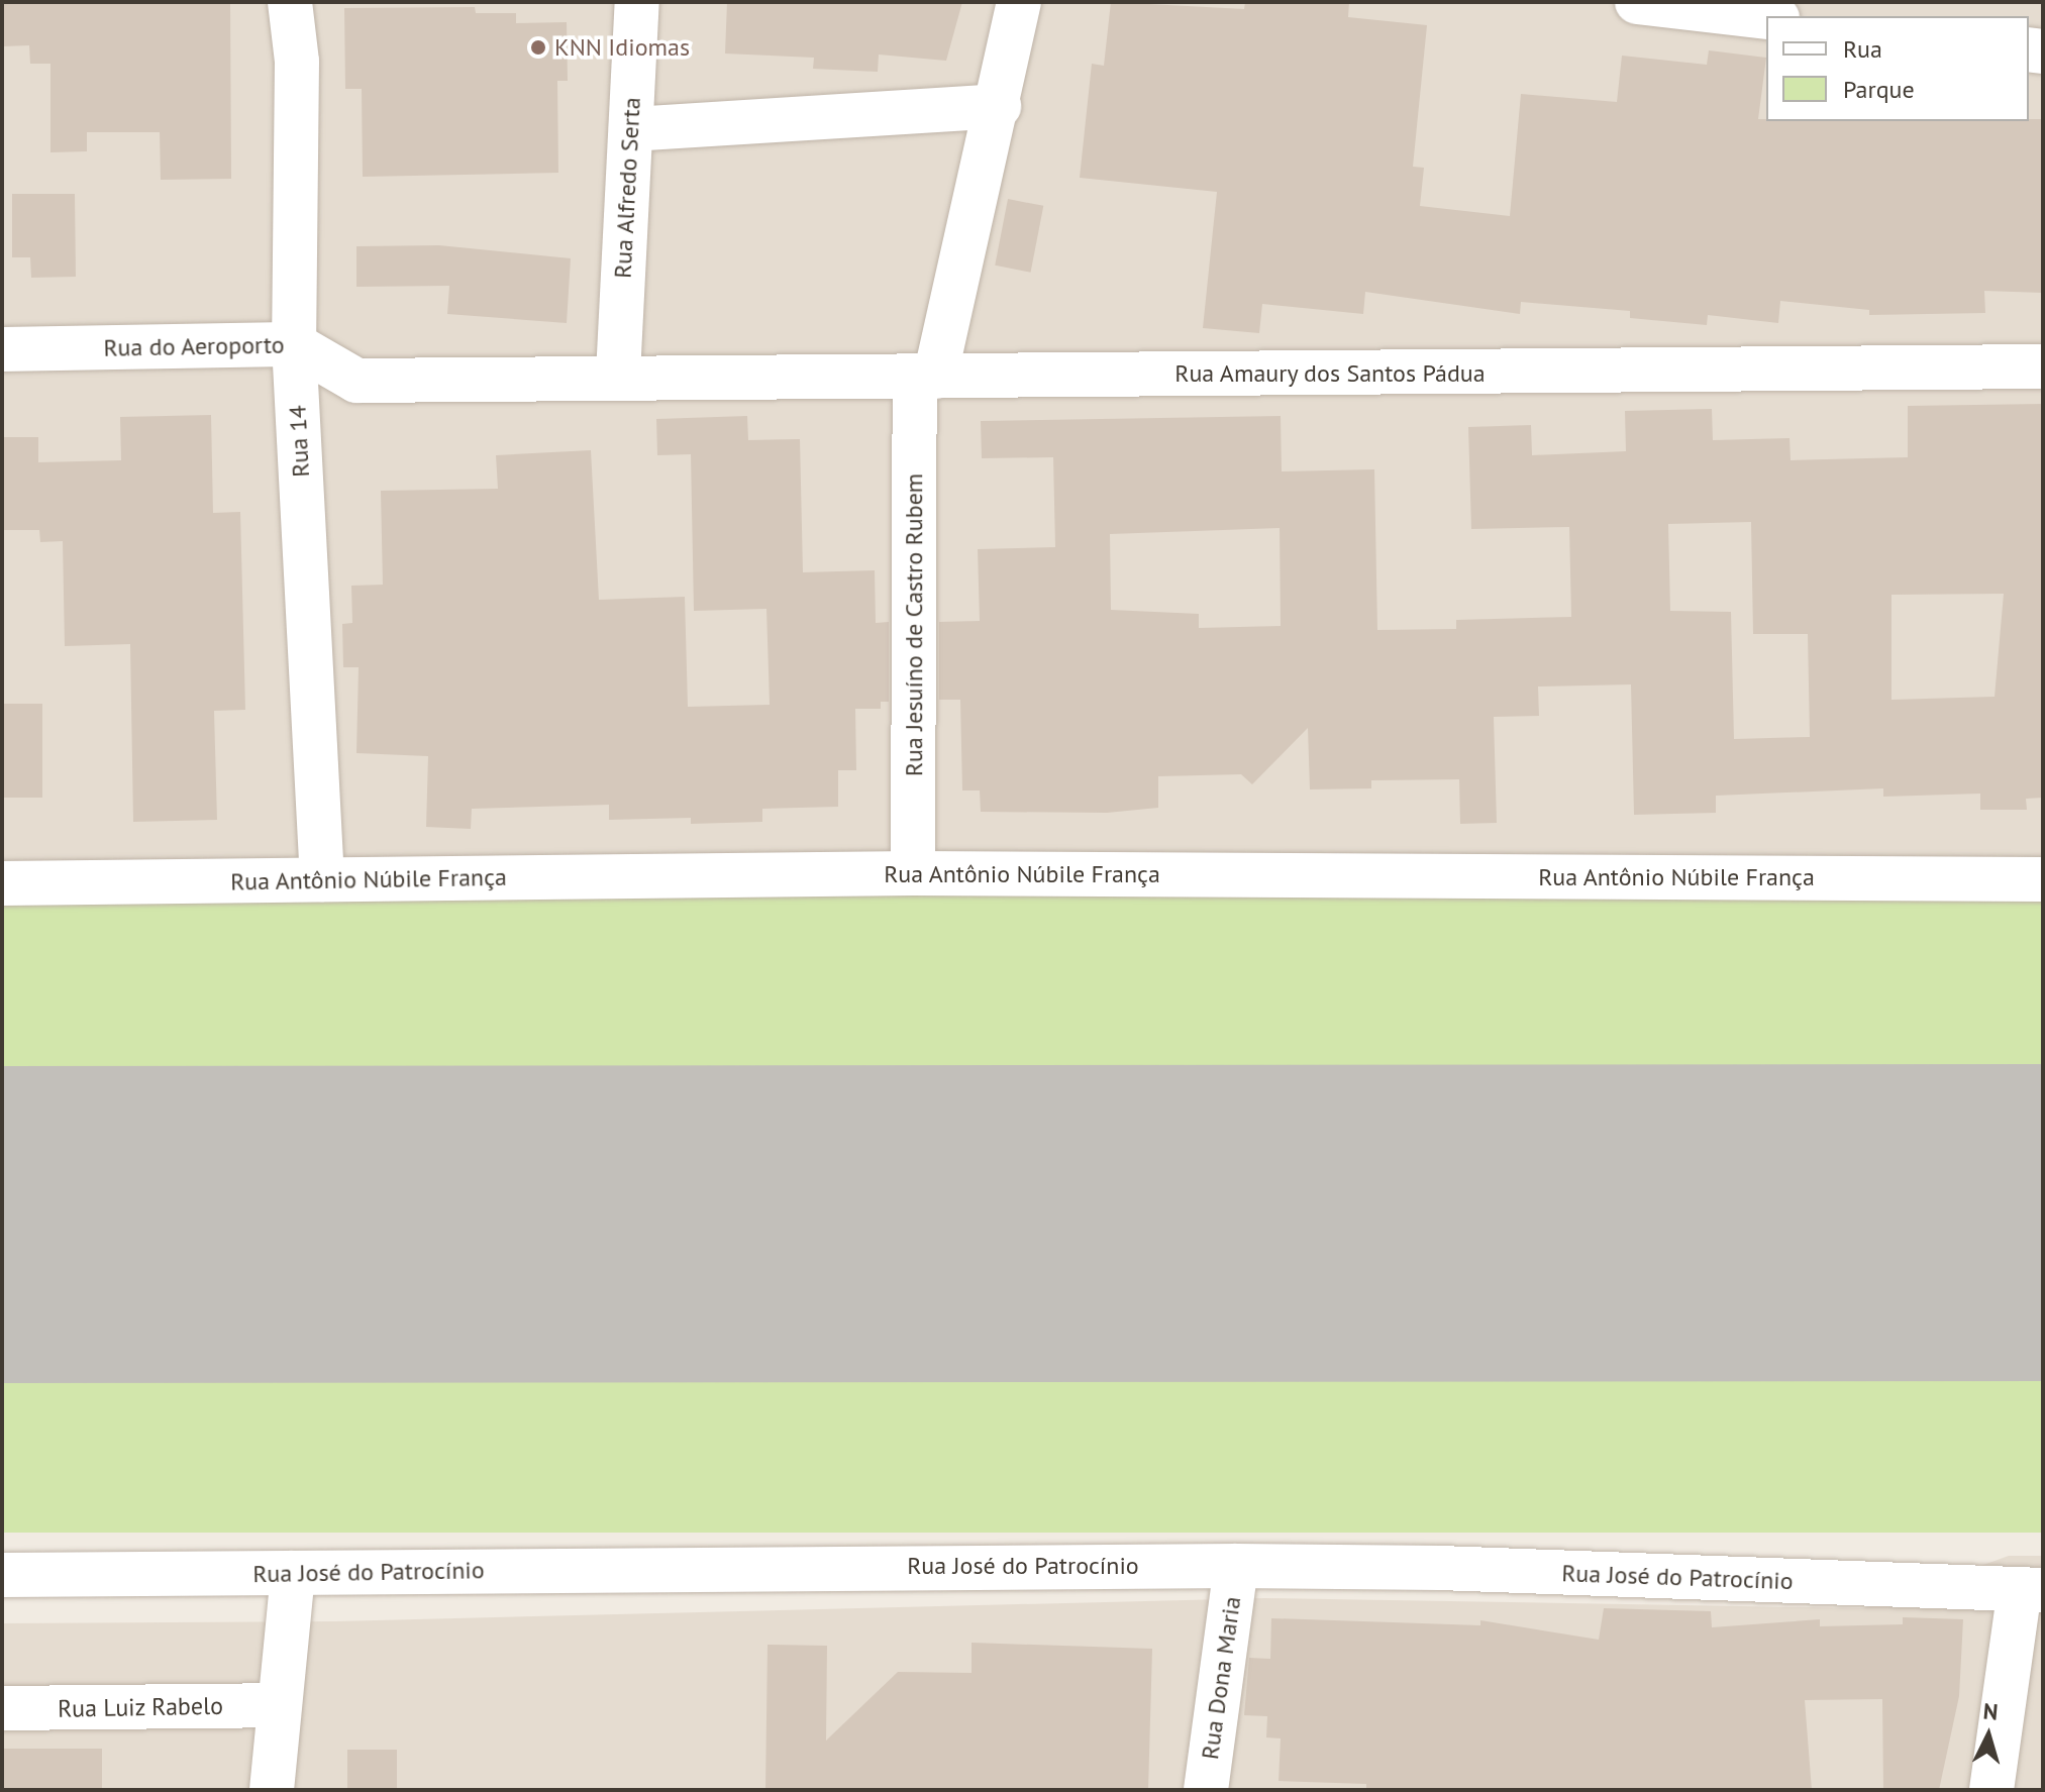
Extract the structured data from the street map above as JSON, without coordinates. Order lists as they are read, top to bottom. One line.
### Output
{"streets":{"street":["Rua Alfredo Serta","Rua do Aeroporto","Rua Amaury dos Santos Pádua","Rua 14","Rua Jesuíno de Castro Rubem","Rua Antônio Núbile França","Rua José do Patrocínio","Rua Dona Maria","Rua Luiz Rabelo"]},"crossings":[["Rua Alfredo Serta","Rua do Aeroporto"],["Rua Alfredo Serta","Rua Amaury dos Santos Pádua"],["Rua do Aeroporto","Rua Amaury dos Santos Pádua"],["Rua do Aeroporto","Rua 14"],["Rua Amaury dos Santos Pádua","Rua Jesuíno de Castro Rubem"],["Rua 14","Rua Antônio Núbile França"],["Rua Jesuíno de Castro Rubem","Rua Antônio Núbile França"],["Rua José do Patrocínio","Rua Dona Maria"]],"places":["KNN Idiomas"],"legend":["Rua","Parque"],"north":"top"}
